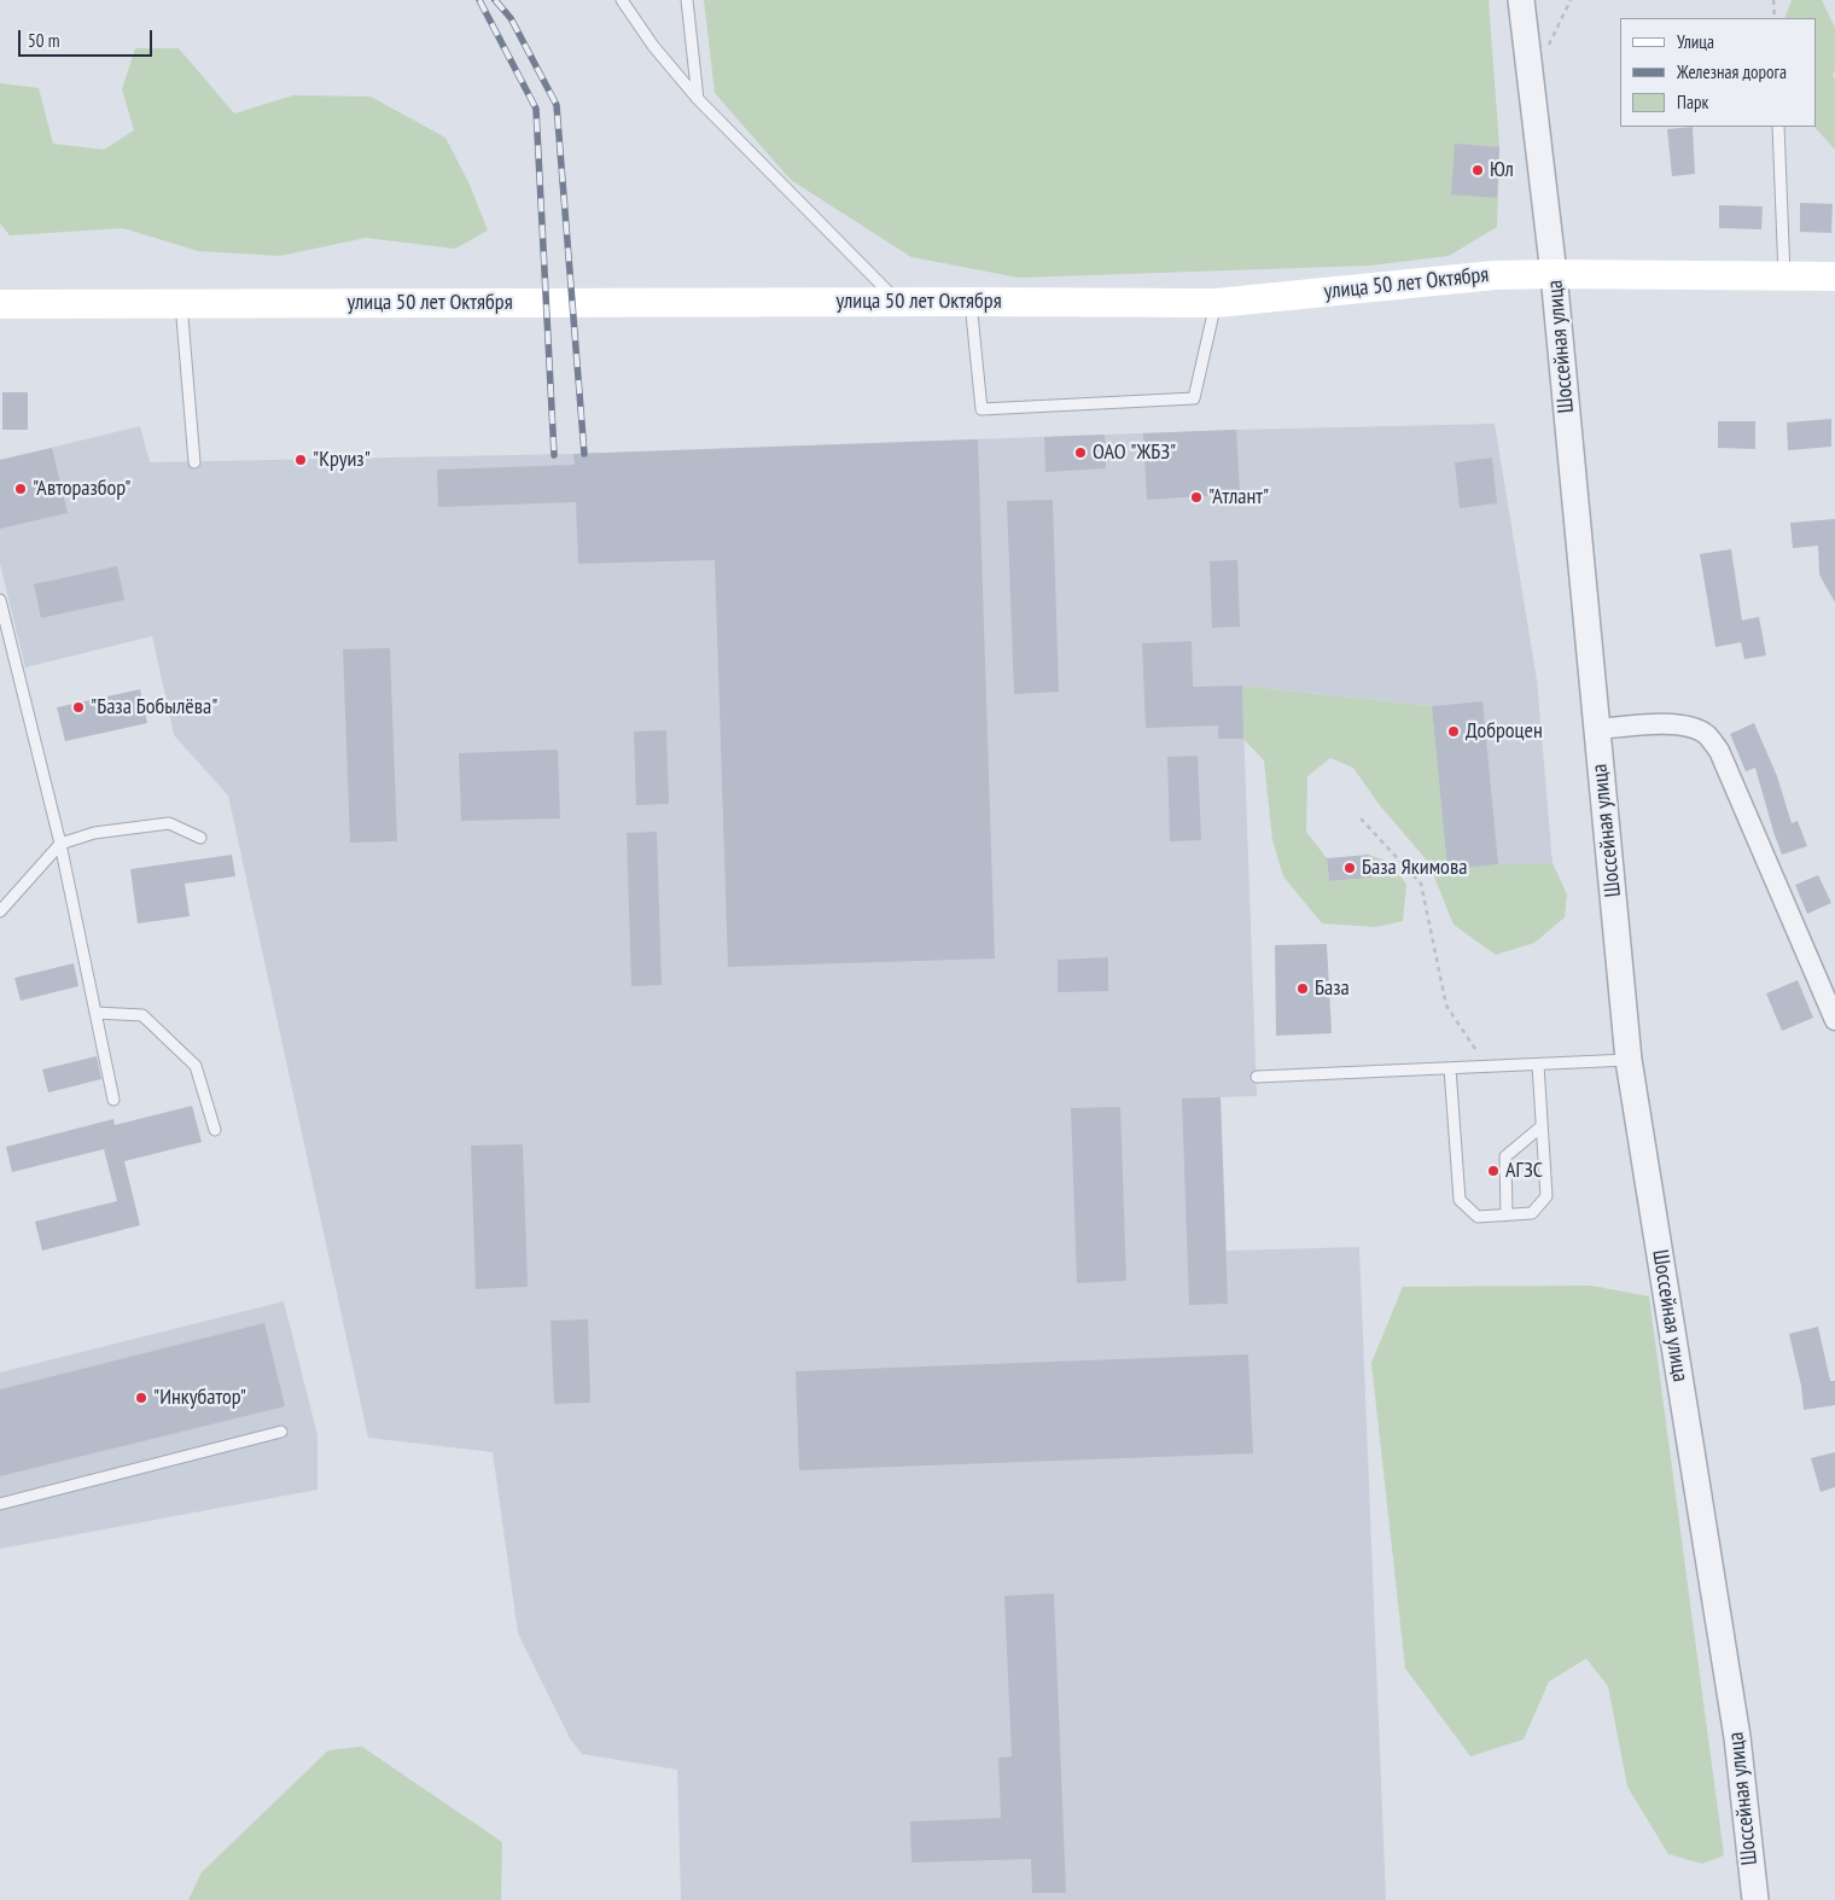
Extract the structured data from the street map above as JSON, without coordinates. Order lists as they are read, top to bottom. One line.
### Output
{"streets":{"main road":["улица 50 лет Октября"],"street":["Шоссейная улица"]},"crossings":[["улица 50 лет Октября","Шоссейная улица"]],"places":["Юл","ОАО \"ЖБЗ\"","\"Круиз\"","\"Авторазбор\"","\"Атлант\"","\"База Бобылёва\"","Доброцен","База Якимова","База","АГЗС","\"Инкубатор\""],"legend":["Улица","Железная дорога","Парк"],"scale_bar":"50 m"}
